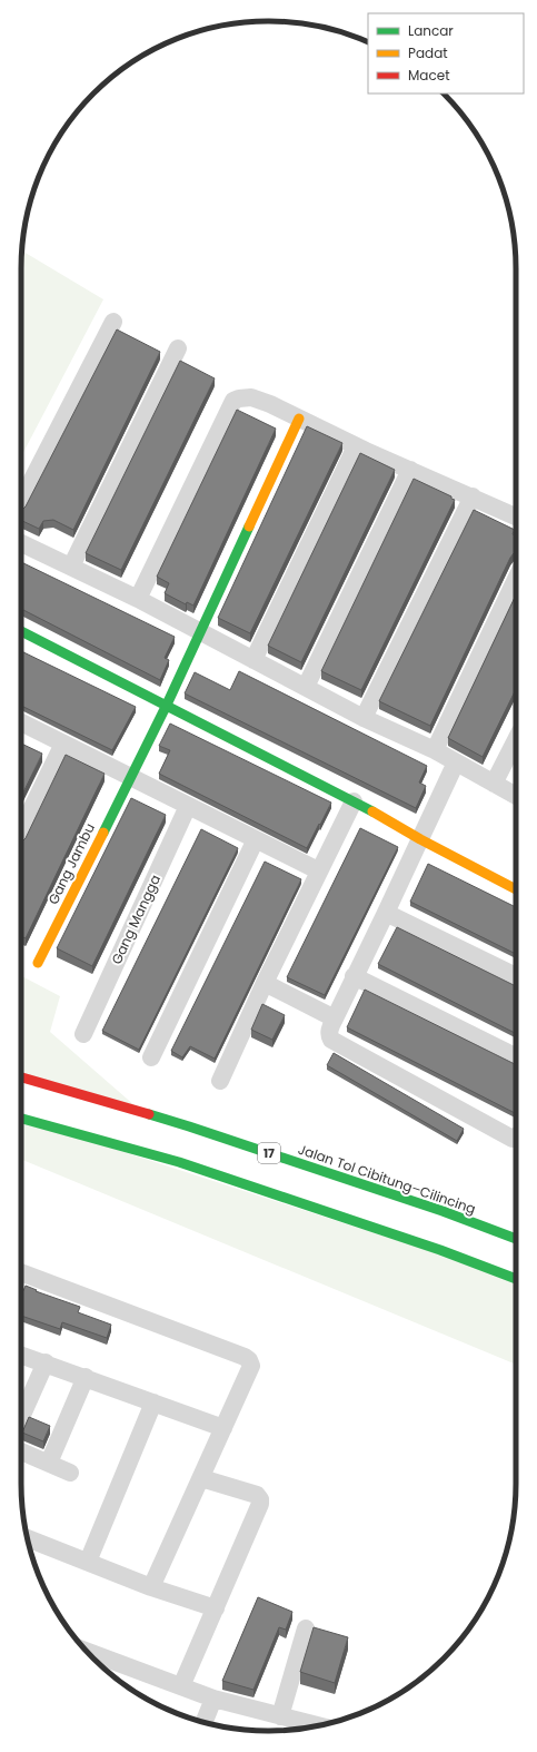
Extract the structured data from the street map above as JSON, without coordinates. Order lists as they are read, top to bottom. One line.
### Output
{"streets":{"main road":["Gang Jambu","17","Jalan Tol Cibitung–Cilincing"],"street":["Gang Mangga"]},"legend":["Lancar","Padat","Macet"]}
